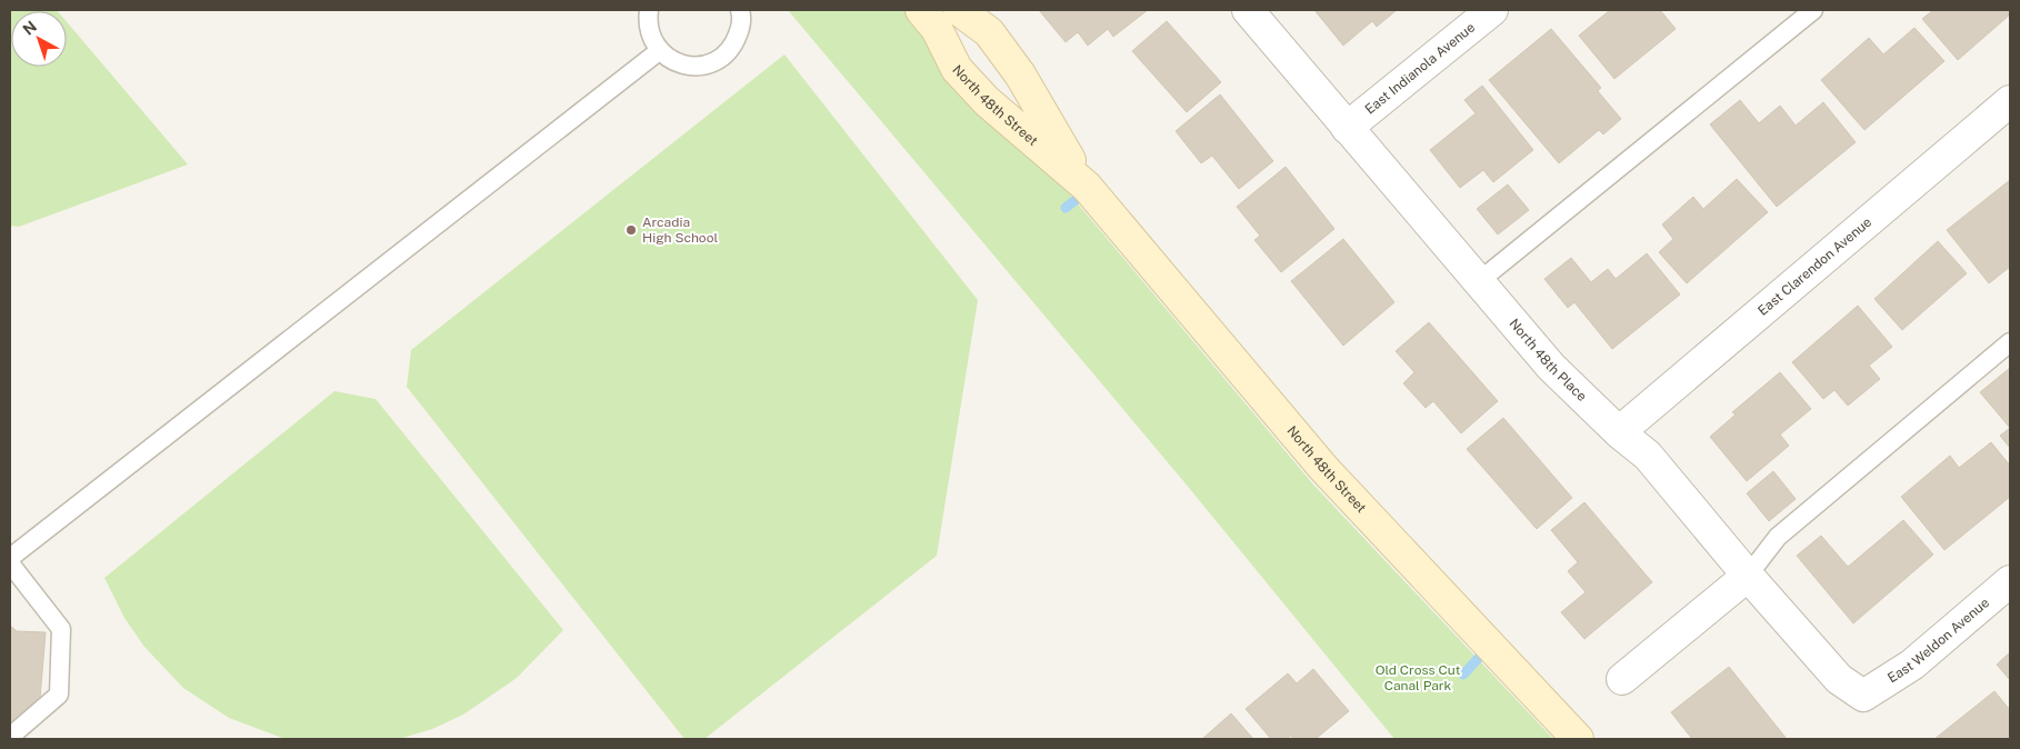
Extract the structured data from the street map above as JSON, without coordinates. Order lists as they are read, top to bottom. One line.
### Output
{"streets":{"street":["East Indianola Avenue","North 48th Street","East Clarendon Avenue","North 48th Place","East Weldon Avenue"]},"crossings":[["East Indianola Avenue","North 48th Place"],["East Clarendon Avenue","North 48th Place"],["North 48th Place","East Weldon Avenue"]],"parks":["Old Cross Cut Canal Park"],"places":["Arcadia High School"],"north":"top left"}
